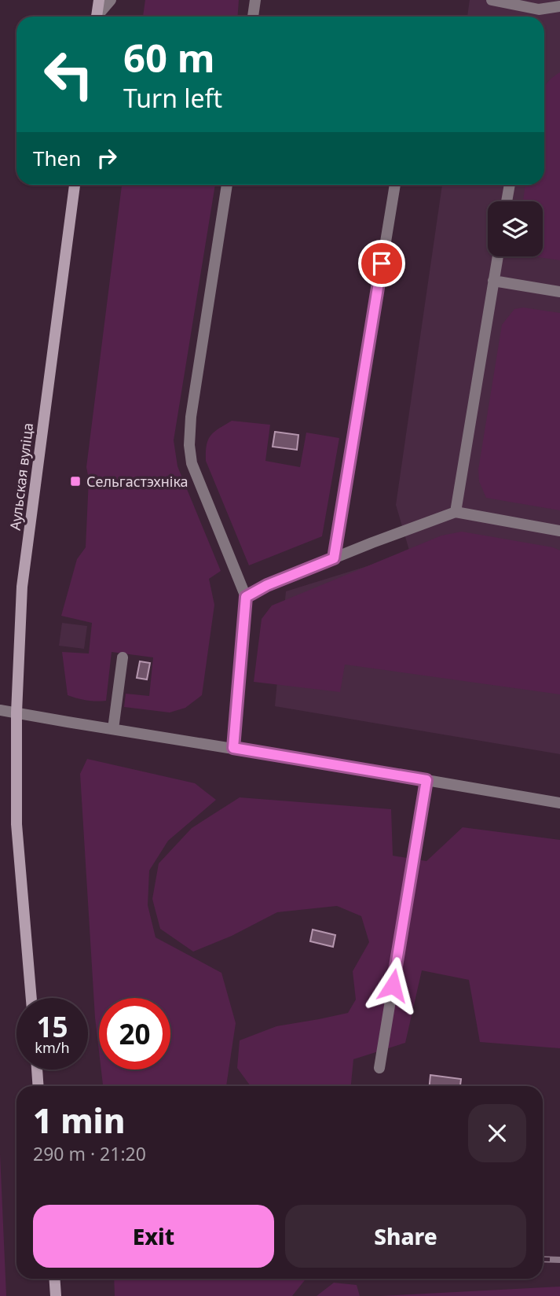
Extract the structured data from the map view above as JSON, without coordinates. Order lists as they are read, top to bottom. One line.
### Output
{"streets":{"street":["Аульская вуліца"]},"places":{"transit":["Сельгастэхніка"]},"page":{"turn":["60 m","Turn left"],"then":"Then","speed":"15 km/h","limit":"20","heading":["1 min","290 m · 21:20"],"buttons":["Exit","Share"]}}
